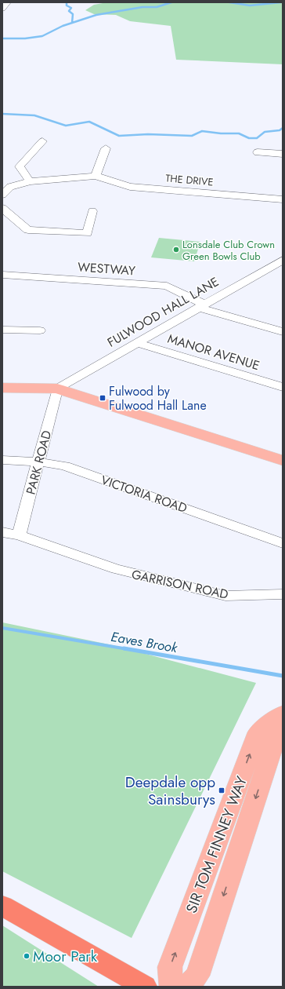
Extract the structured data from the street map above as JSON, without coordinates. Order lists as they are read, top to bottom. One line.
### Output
{"streets":{"main road":["SIR TOM FINNEY WAY"],"street":["THE DRIVE","WESTWAY","FULWOOD HALL LANE","MANOR AVENUE","PARK ROAD","VICTORIA ROAD","GARRISON ROAD"]},"crossings":[["WESTWAY","FULWOOD HALL LANE"],["FULWOOD HALL LANE","MANOR AVENUE"],["FULWOOD HALL LANE","PARK ROAD"],["PARK ROAD","VICTORIA ROAD"],["PARK ROAD","GARRISON ROAD"]],"water":["Eaves Brook"],"places":{"other":["Lonsdale Club Crown Green Bowls Club","Moor Park"],"transit":["Fulwood by Fulwood Hall Lane","Deepdale opp Sainsburys"]}}
